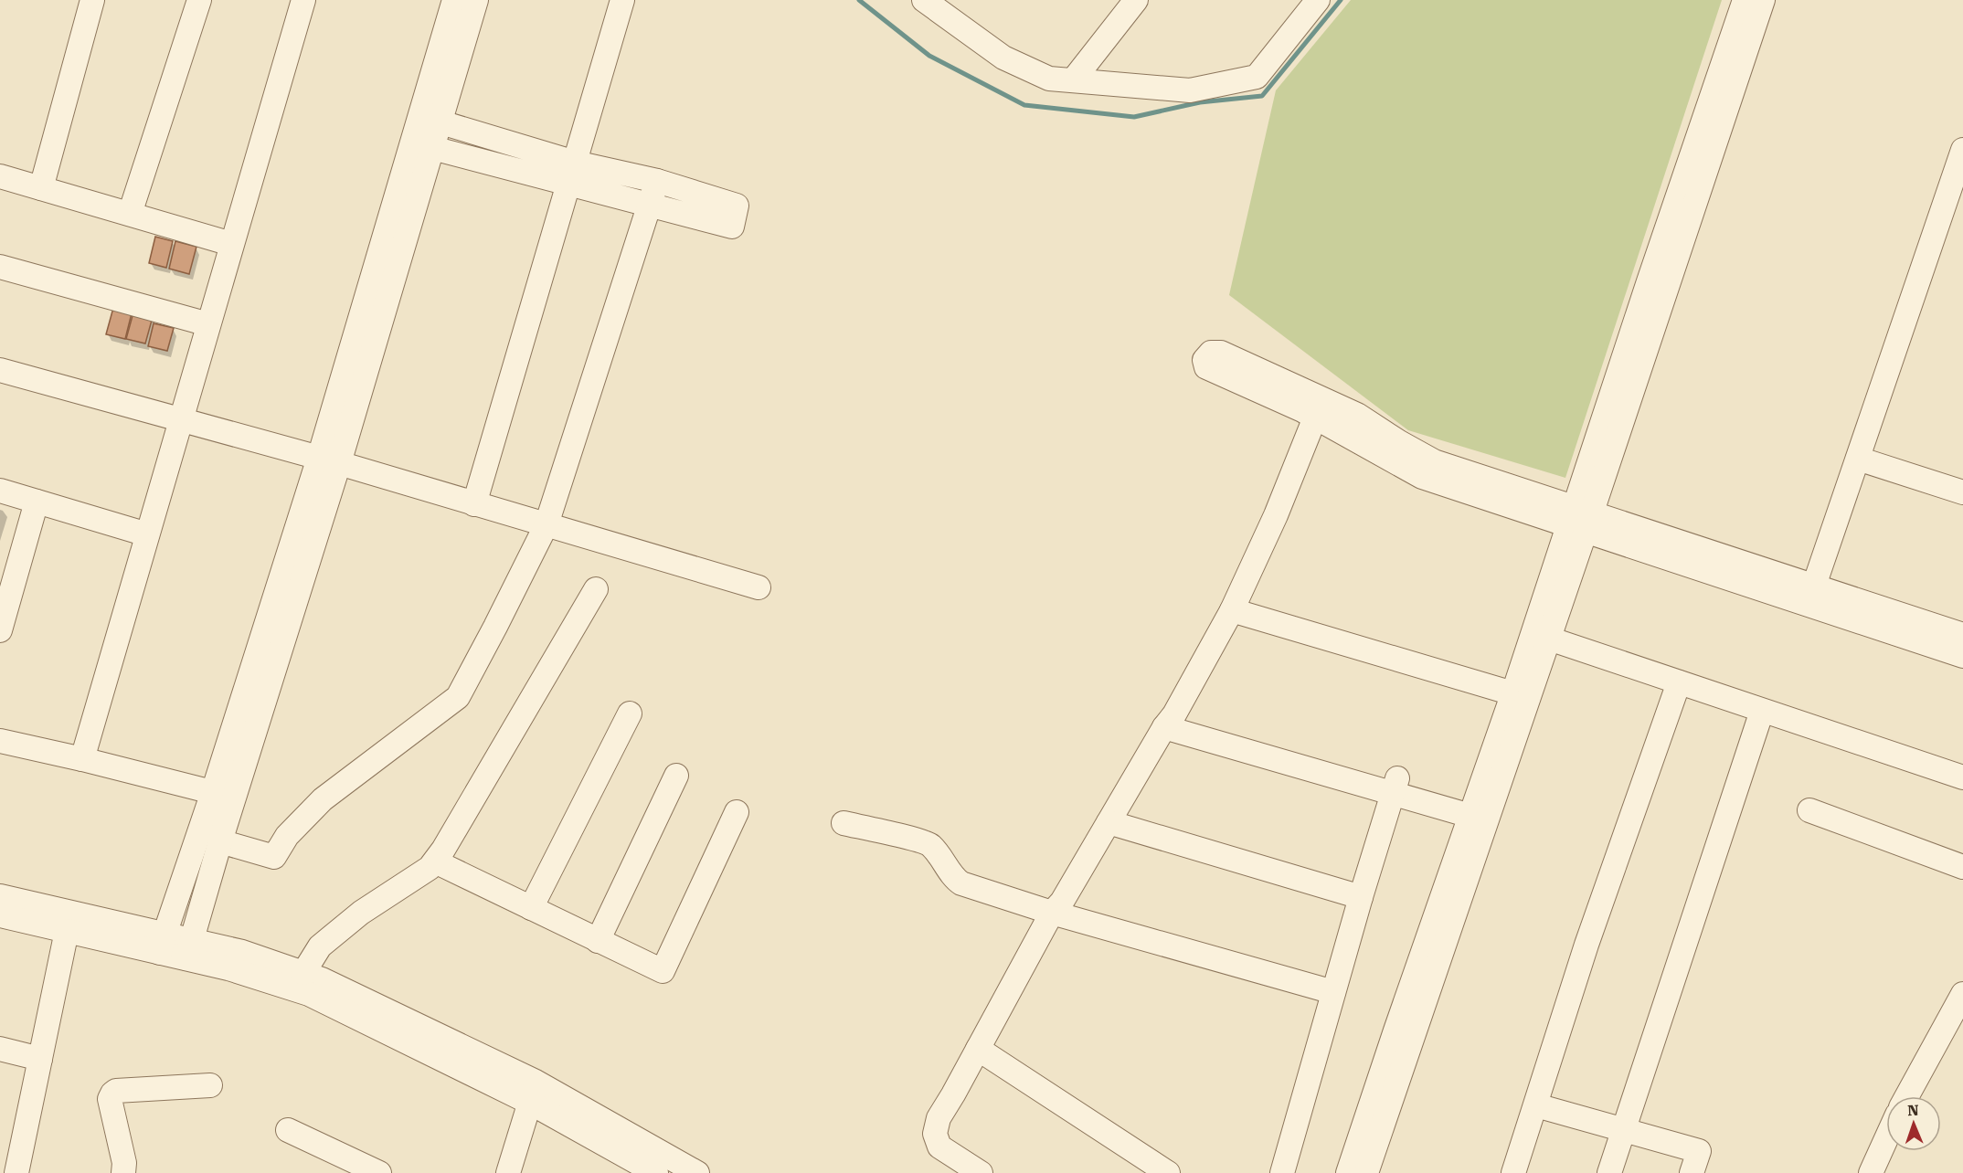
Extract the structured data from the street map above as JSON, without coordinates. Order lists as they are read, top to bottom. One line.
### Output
{"north":"top"}
